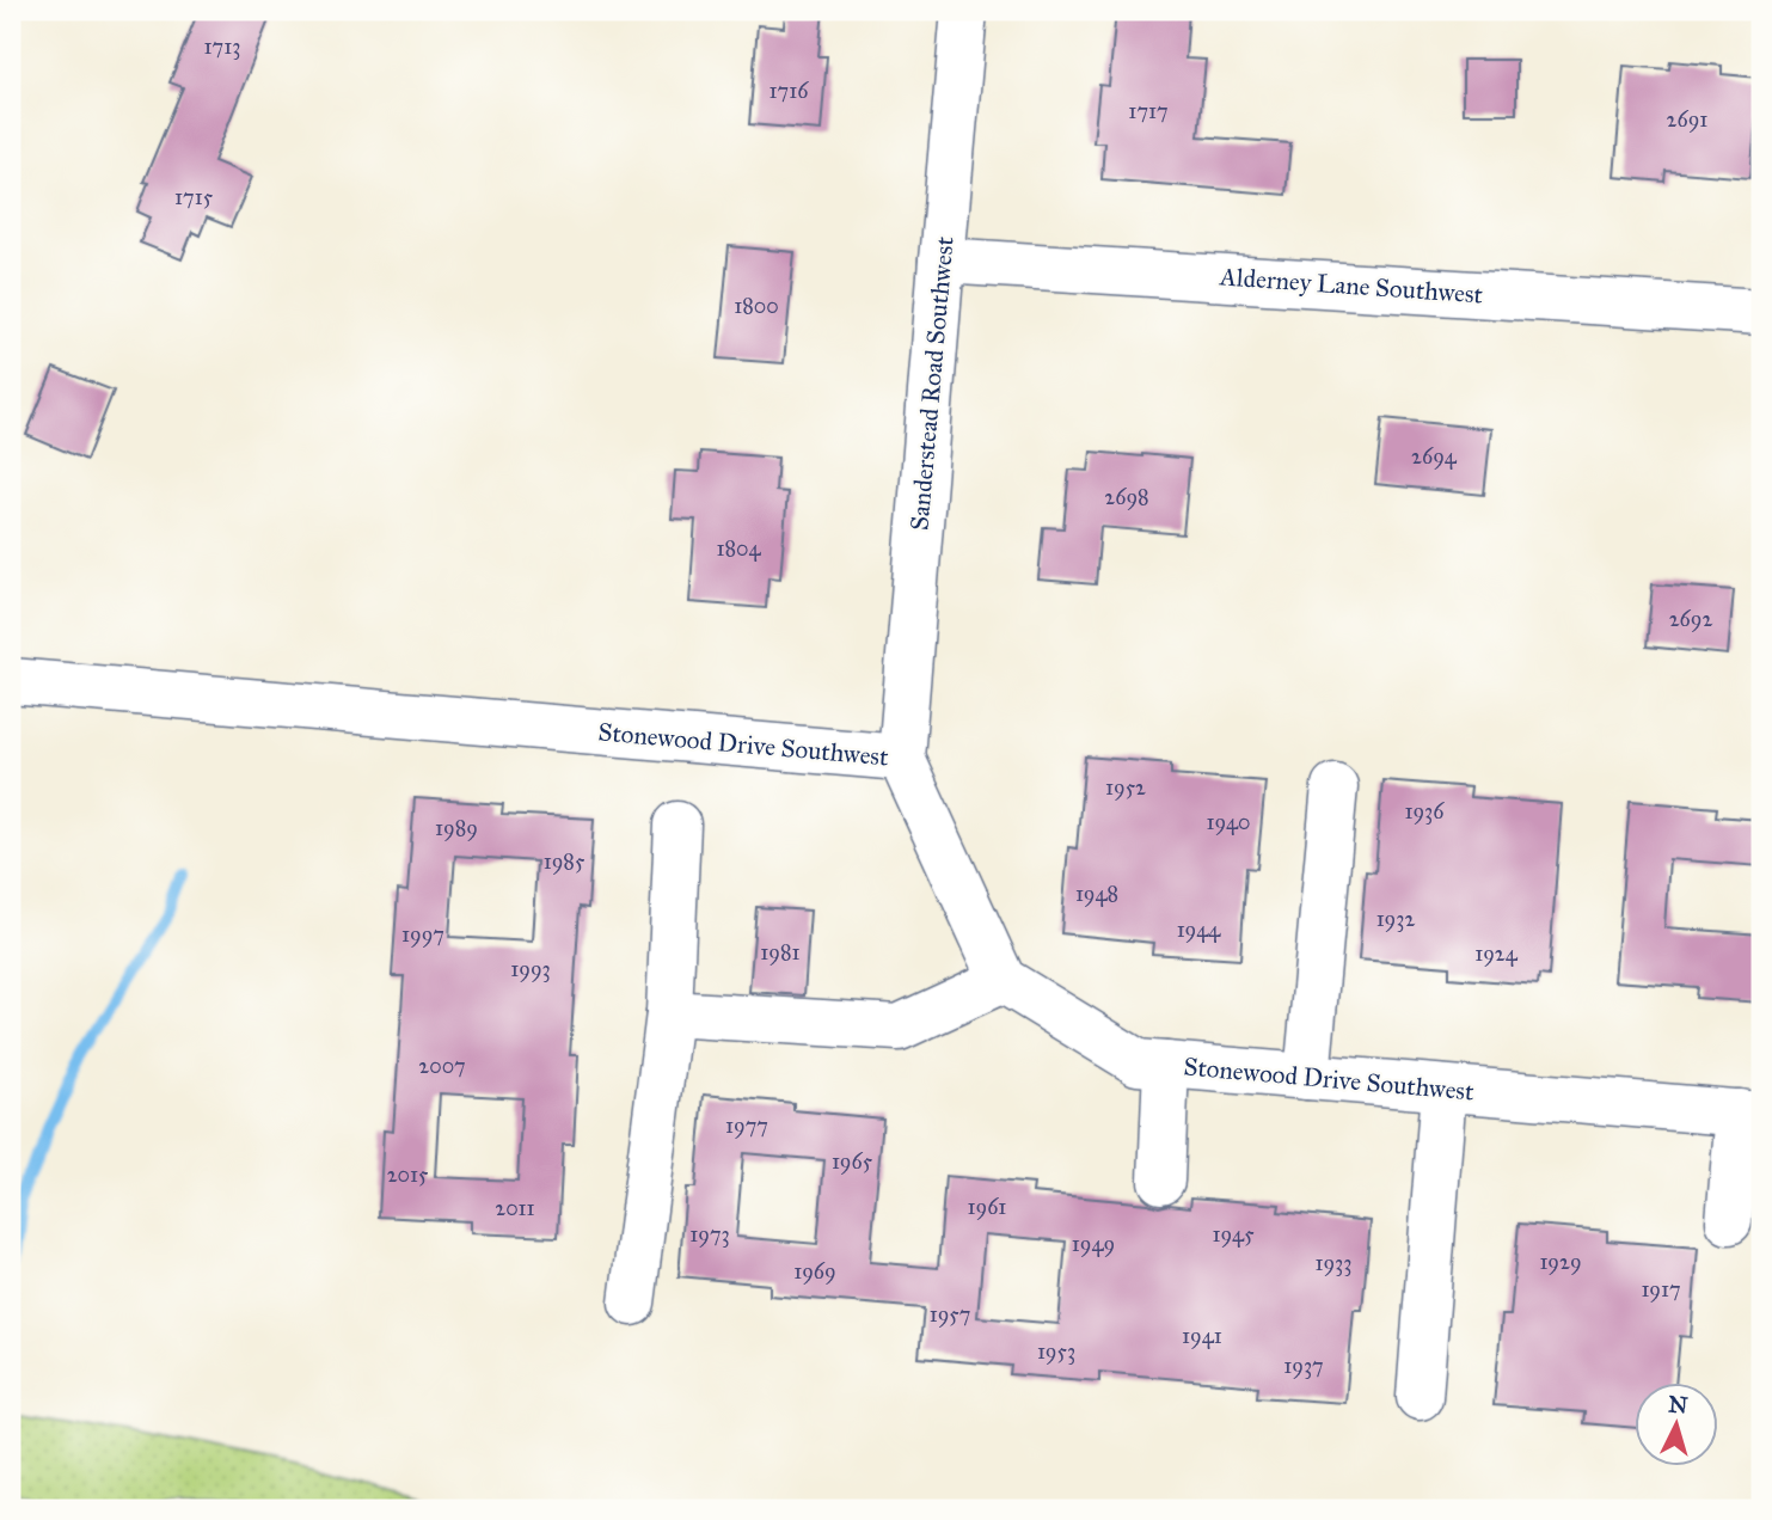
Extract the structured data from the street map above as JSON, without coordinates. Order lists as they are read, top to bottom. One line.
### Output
{"streets":{"street":["Alderney Lane Southwest","Sanderstead Road Southwest","Stonewood Drive Southwest"]},"crossings":[["Alderney Lane Southwest","Sanderstead Road Southwest"],["Sanderstead Road Southwest","Stonewood Drive Southwest"]],"house_numbers":["1713","1716","1717","2691","1715","1800","2694","2698","1804","2692","1952","1936","1940","1989","1985","1948","1932","1944","1997","1981","1924","1993","2007","1977","1965","2015","1961","2011","1973","1945","1949","1929","1933","1969","1917","1957","1941","1953","1937"],"north":"top"}
